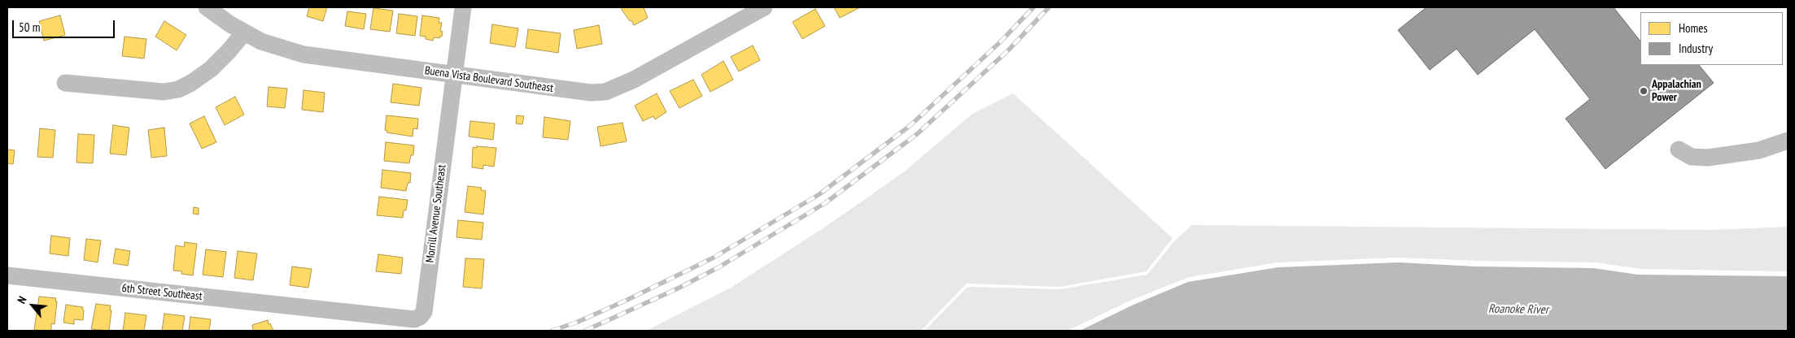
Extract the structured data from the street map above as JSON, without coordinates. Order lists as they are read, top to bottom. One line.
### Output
{"streets":{"street":["Buena Vista Boulevard Southeast","Morrill Avenue Southeast","6th Street Southeast"]},"crossings":[["Buena Vista Boulevard Southeast","Morrill Avenue Southeast"],["Morrill Avenue Southeast","6th Street Southeast"]],"water":["Roanoke River"],"places":["Appalachian Power"],"legend":["Homes","Industry"],"scale_bar":"50 m","north":"top left"}
